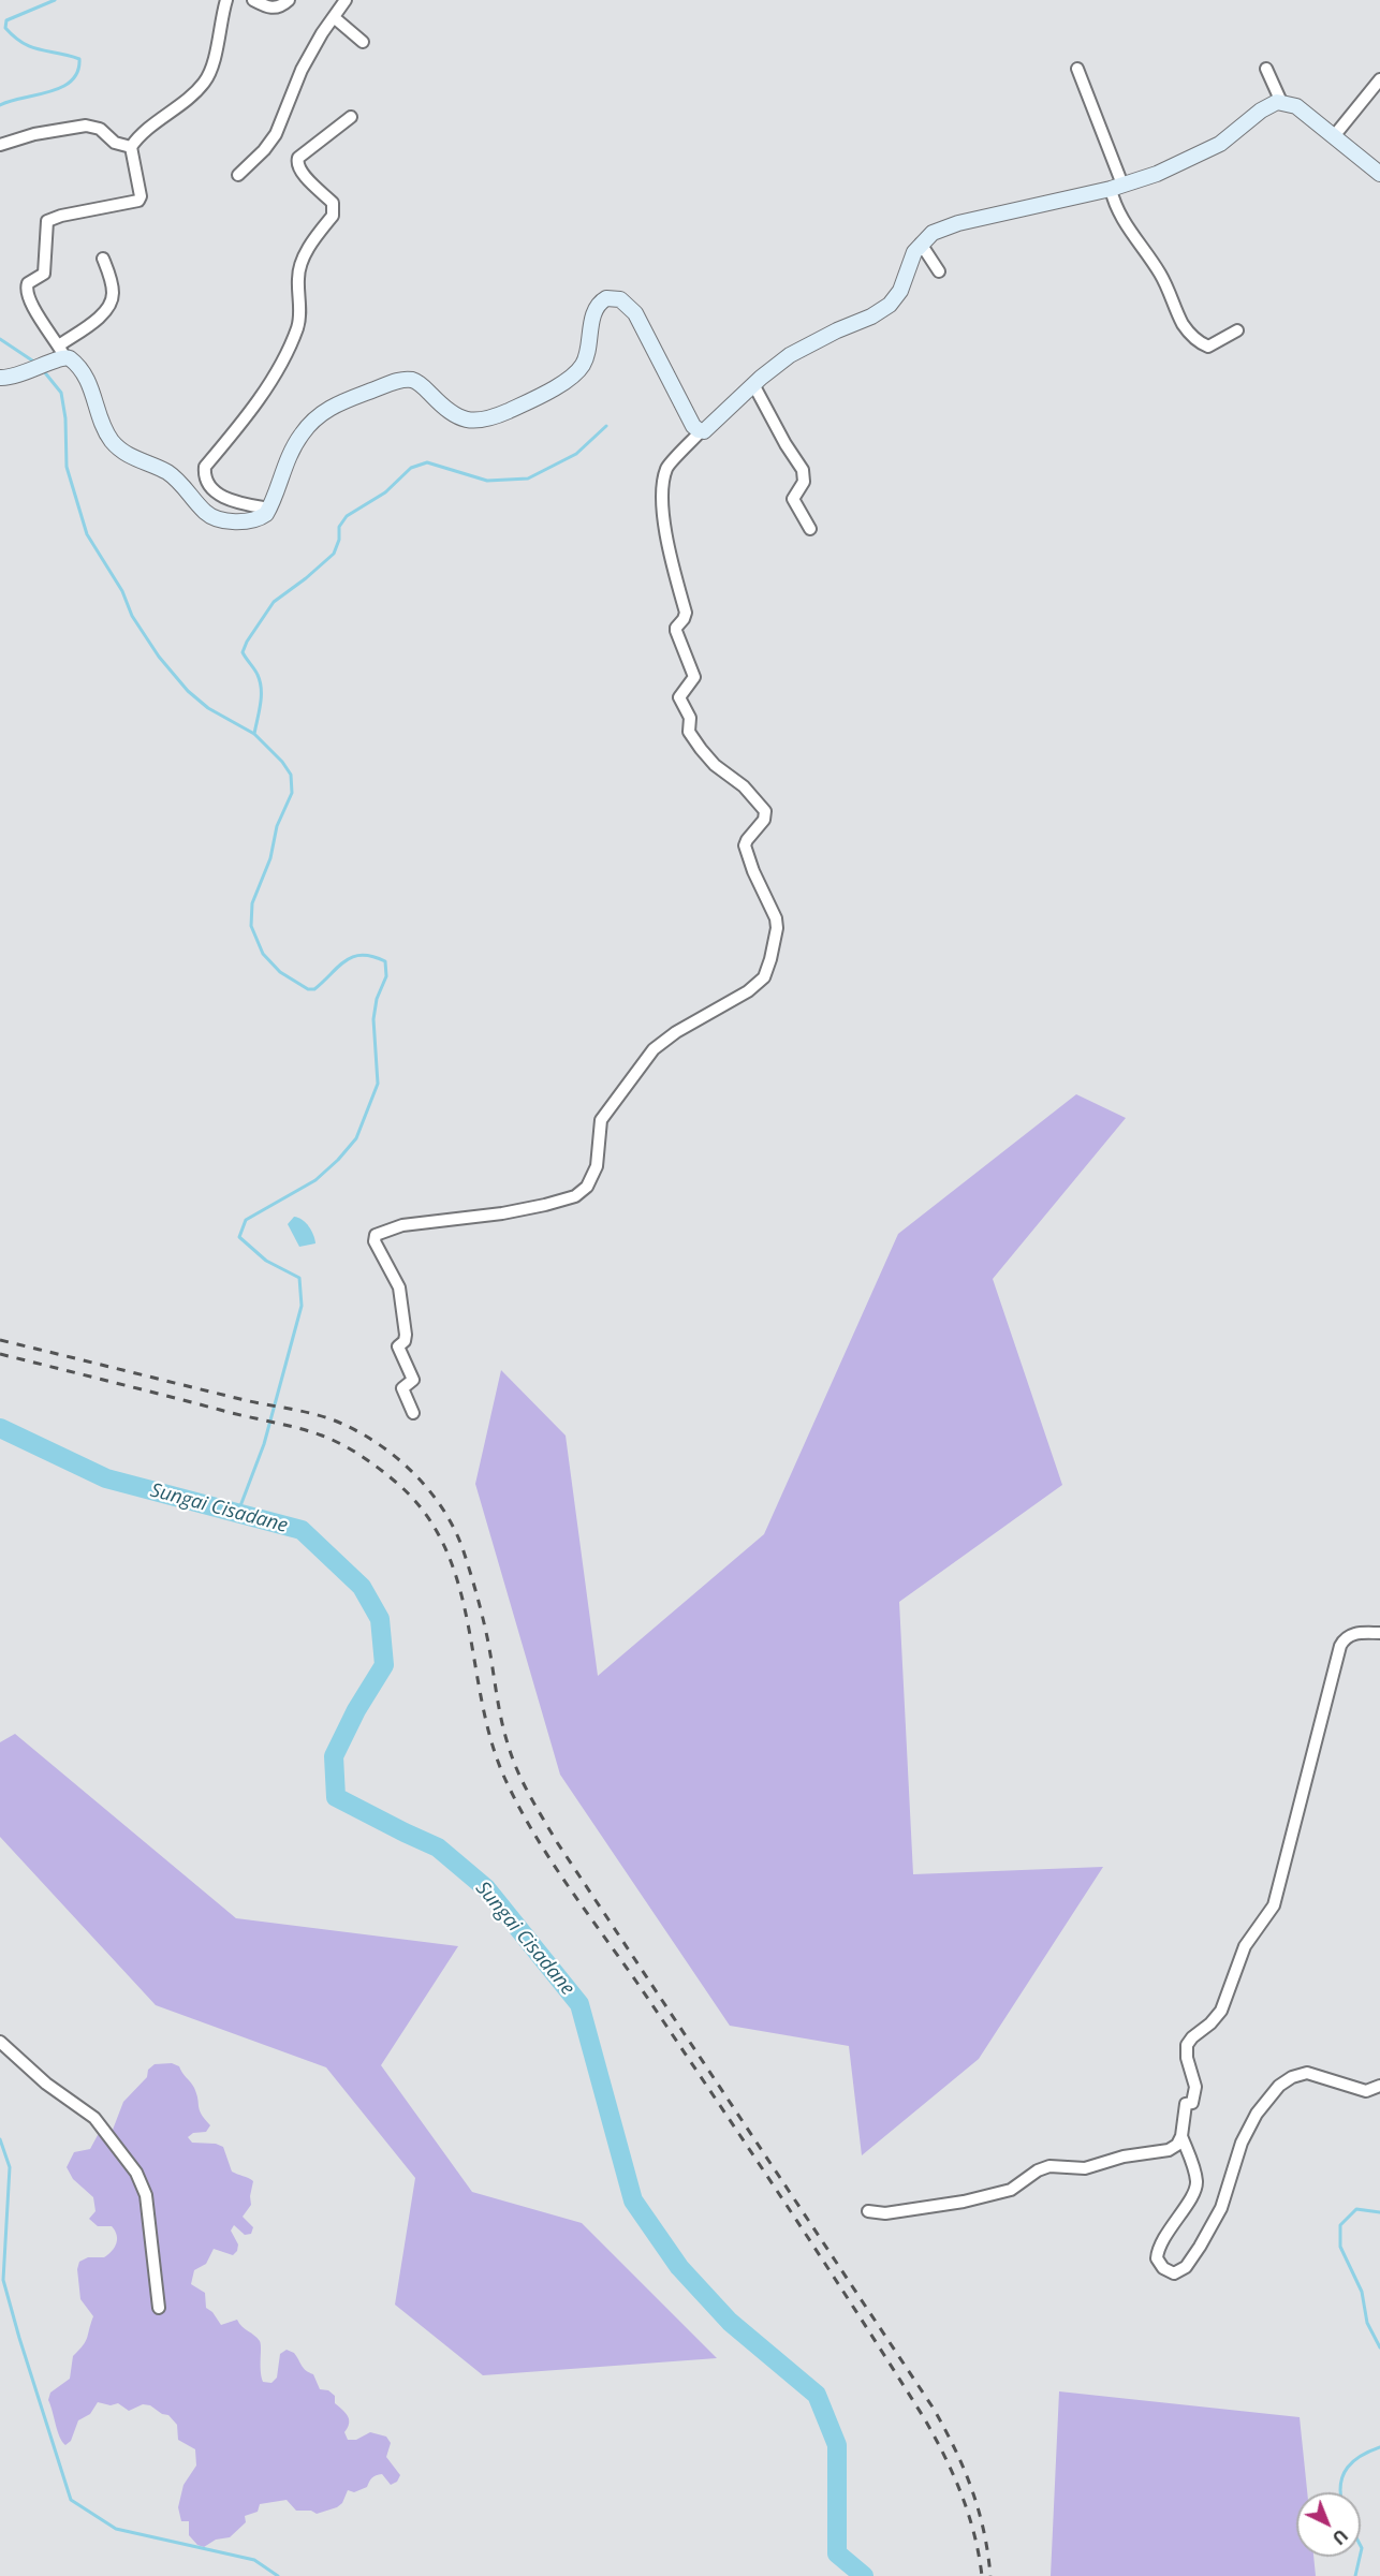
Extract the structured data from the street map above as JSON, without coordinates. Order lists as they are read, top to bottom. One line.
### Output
{"water":["Sungai Cisadane"],"north":"bottom right"}
